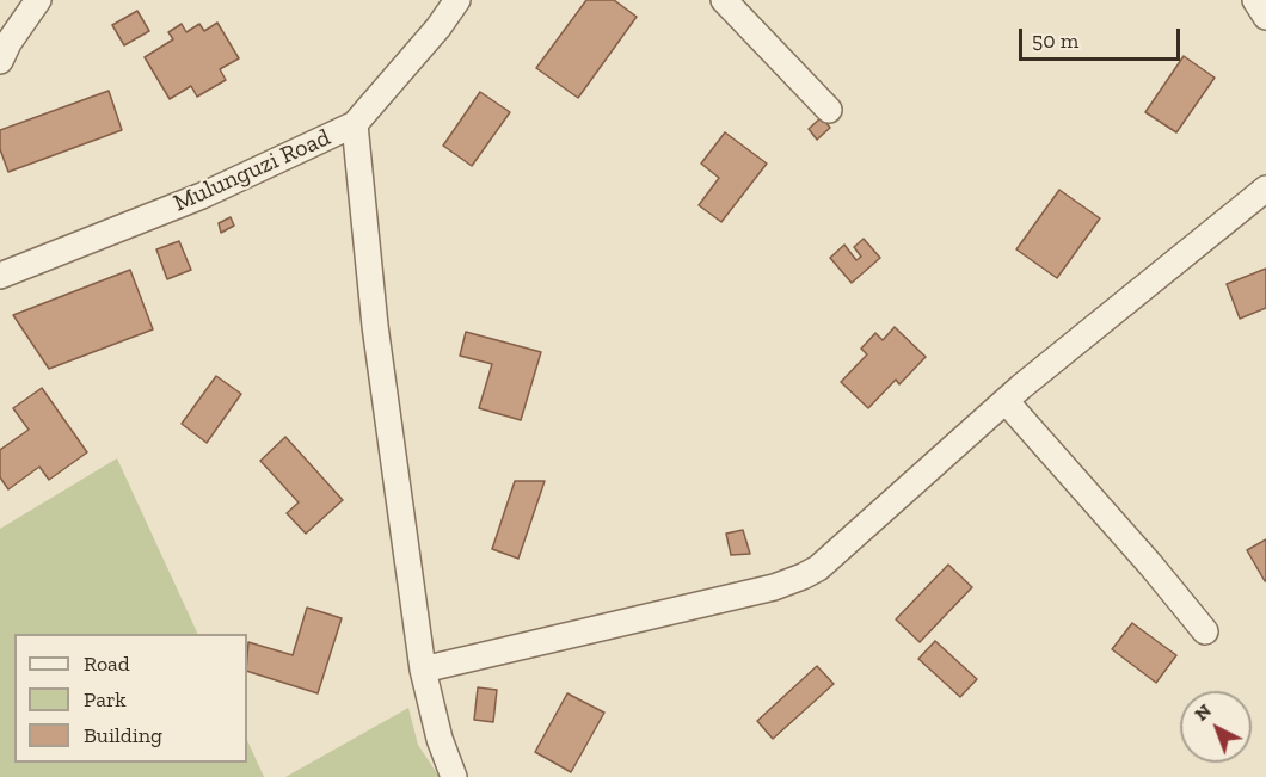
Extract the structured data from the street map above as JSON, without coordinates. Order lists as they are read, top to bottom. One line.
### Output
{"streets":{"street":["Mulunguzi Road"]},"legend":["Road","Park","Building"],"scale_bar":"50 m","north":"top left"}
